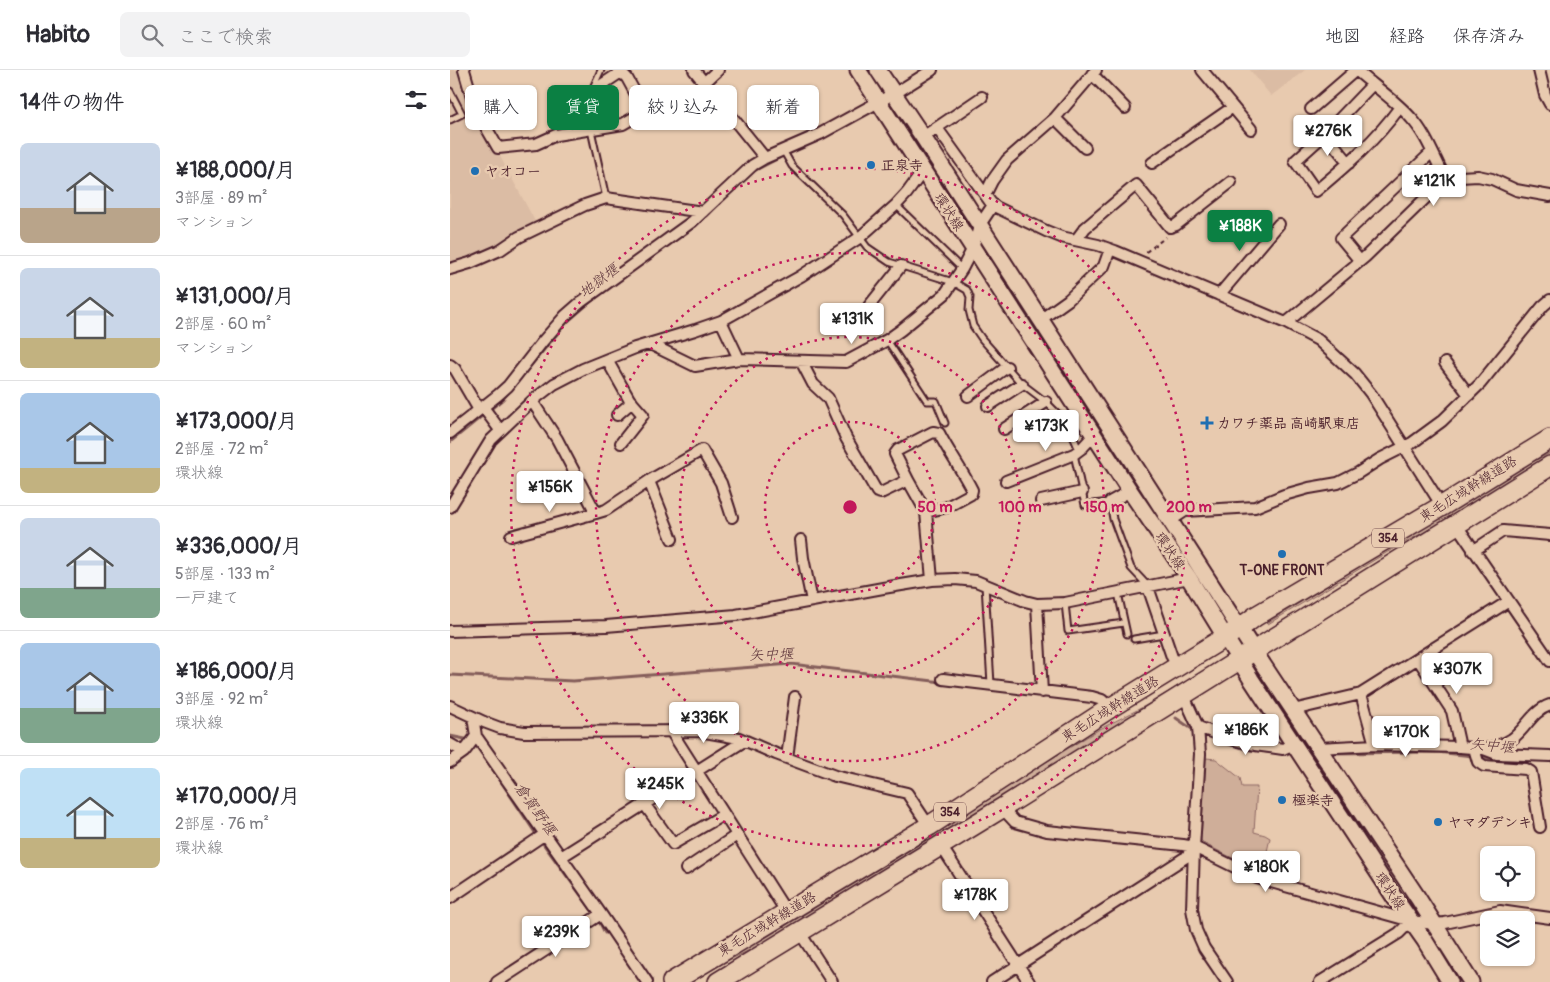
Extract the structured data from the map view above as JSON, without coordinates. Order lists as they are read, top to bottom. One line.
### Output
{"streets":{"highway":["東毛広域幹線道路","354"],"street":["環状線"]},"crossings":[["環状線","東毛広域幹線道路"]],"water":["地獄堰","矢中堰","倉賀野堰"],"places":{"other":["正泉寺","ヤオコー","T-ONE FRONT","極楽寺","ヤマダデンキ"],"health":["カワチ薬品 高崎駅東店"]},"page":{"header":"Habito","search":"ここで検索","nav":["地図","経路","保存済み"],"heading":"14件の物件","chip":["購入","賃貸","絞り込み","新着"],"price":["¥276K","¥121K","¥188K","¥131K","¥173K","¥156K","¥307K","¥336K","¥186K","¥170K","¥245K","¥180K","¥178K","¥239K"],"list":[{"name":"¥188,000/月","note":"3部屋 · 89 m² · マンション"},{"name":"¥131,000/月","note":"2部屋 · 60 m² · マンション"},{"name":"¥173,000/月","note":"2部屋 · 72 m² · 環状線"},{"name":"¥336,000/月","note":"5部屋 · 133 m² · 一戸建て"},{"name":"¥186,000/月","note":"3部屋 · 92 m² · 環状線"},{"name":"¥170,000/月","note":"2部屋 · 76 m² · 環状線"}]},"rings":["50 m","100 m","150 m","200 m"]}
